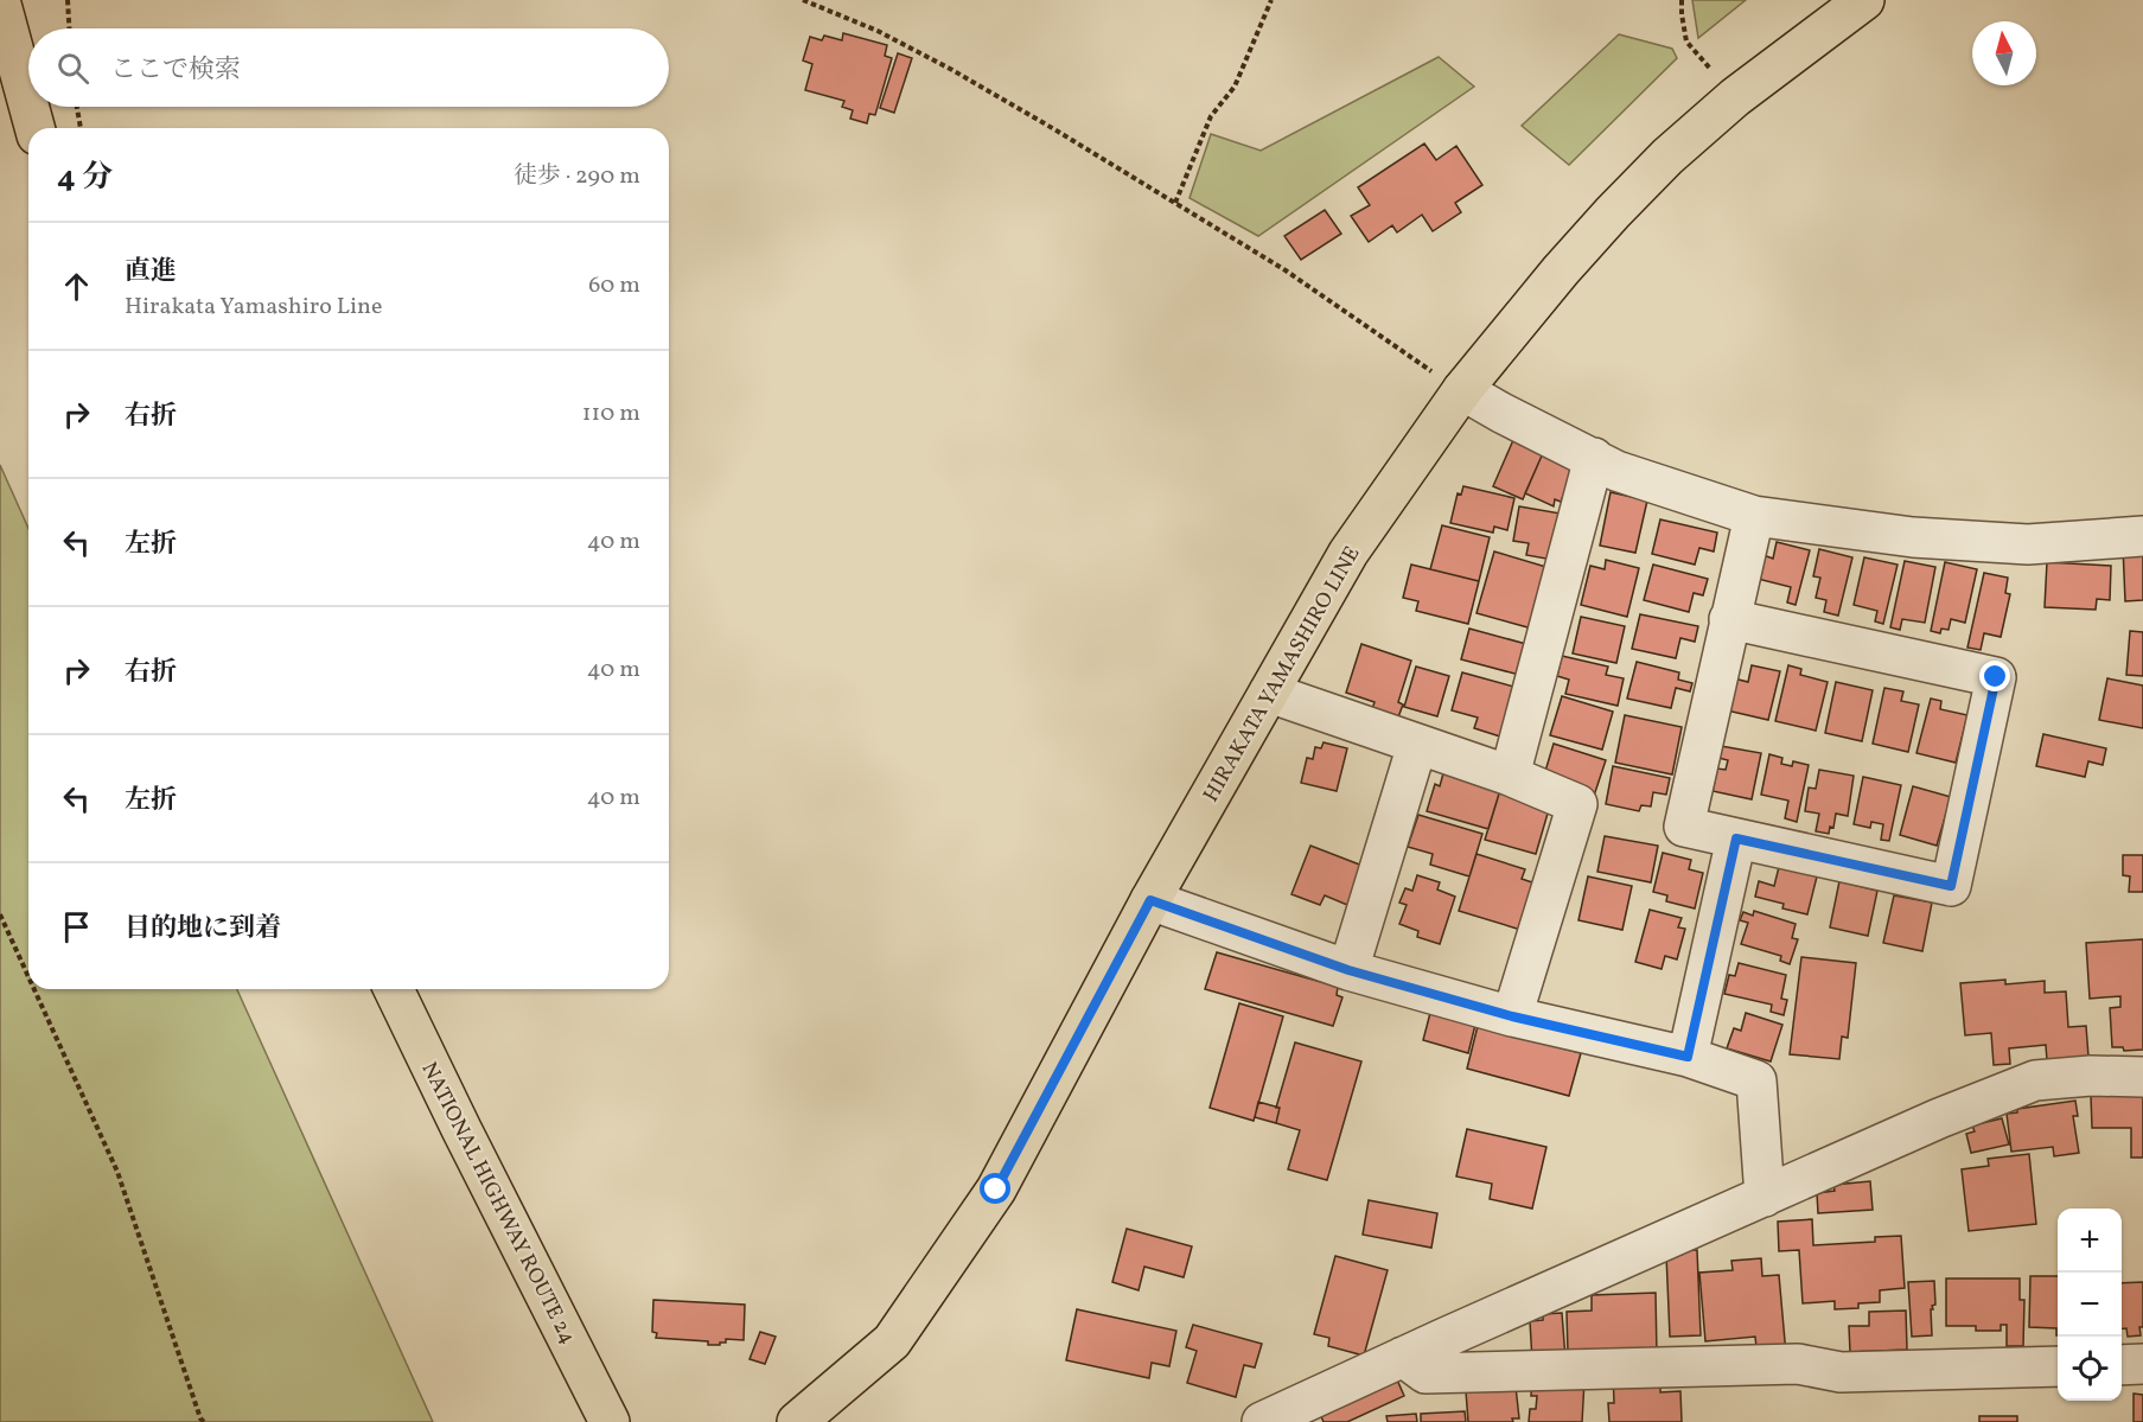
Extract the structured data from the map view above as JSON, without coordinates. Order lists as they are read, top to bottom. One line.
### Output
{"streets":{"main road":["HIRAKATA YAMASHIRO LINE","NATIONAL HIGHWAY ROUTE 24"]},"north":"top","page":{"search":"ここで検索","heading":["4 分","徒歩 · 290 m"],"list":[["直進","Hirakata Yamashiro Line","60 m"],["右折","110 m"],["左折","40 m"],["右折","40 m"],["左折","40 m"],"目的地に到着"],"map_buttons":["+","−"]}}
